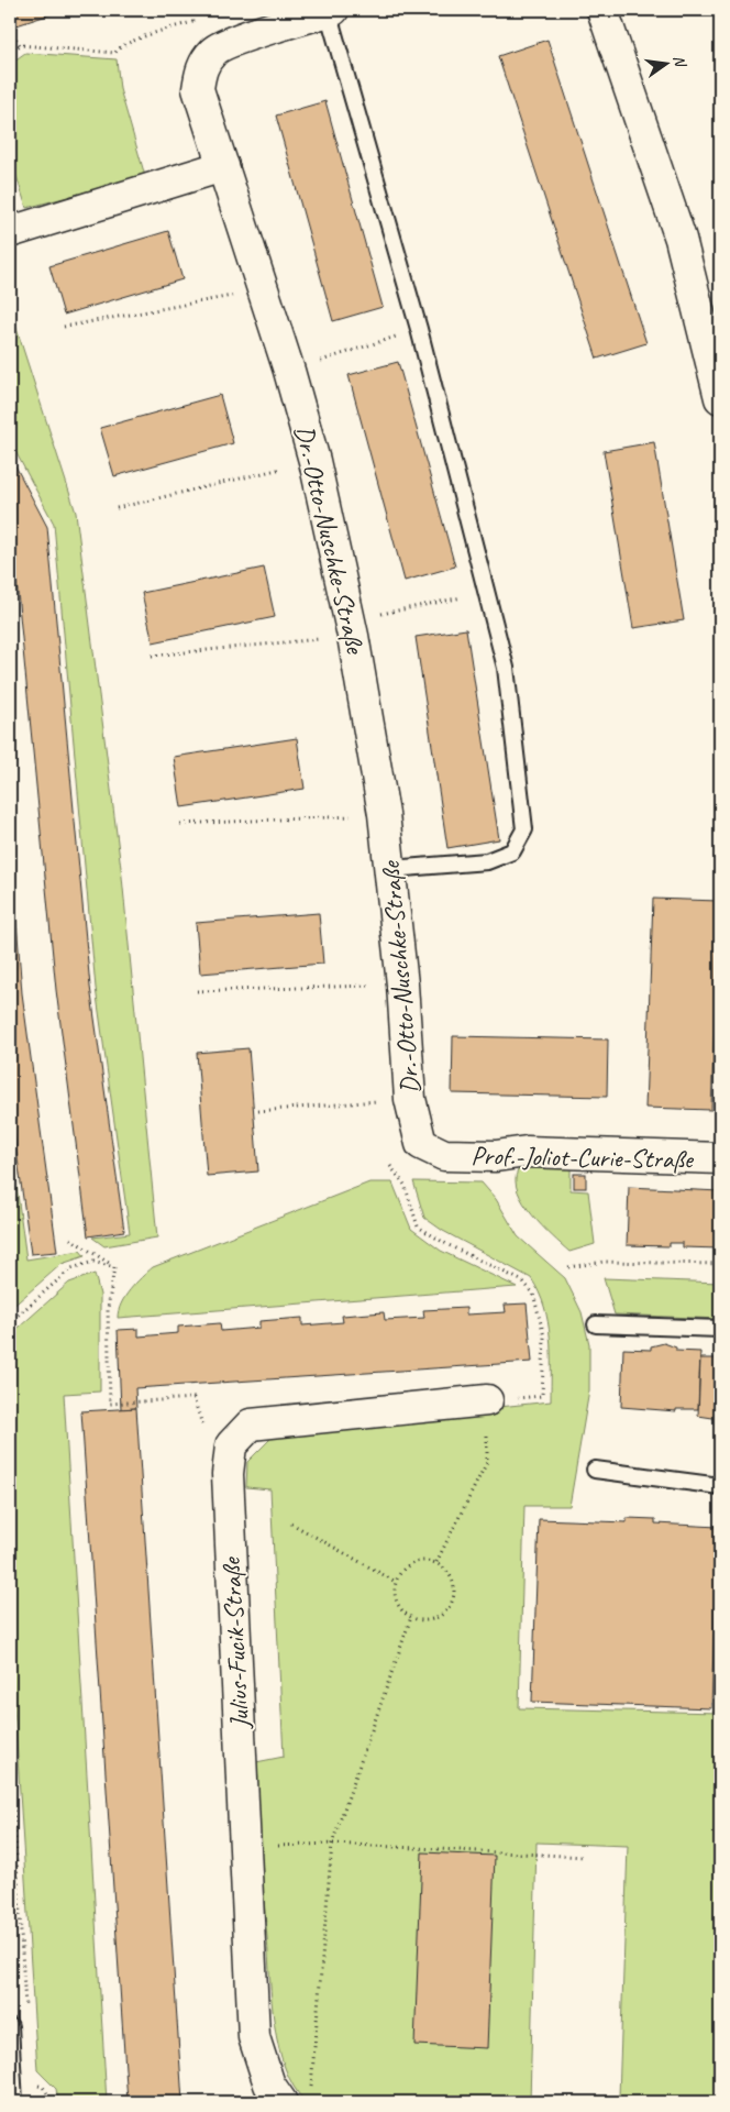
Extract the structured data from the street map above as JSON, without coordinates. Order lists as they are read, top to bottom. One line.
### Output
{"streets":{"street":["Dr.-Otto-Nuschke-Straße","Prof.-Joliot-Curie-Straße","Julius-Fucik-Straße"]},"crossings":[["Dr.-Otto-Nuschke-Straße","Prof.-Joliot-Curie-Straße"]],"north":"right"}
